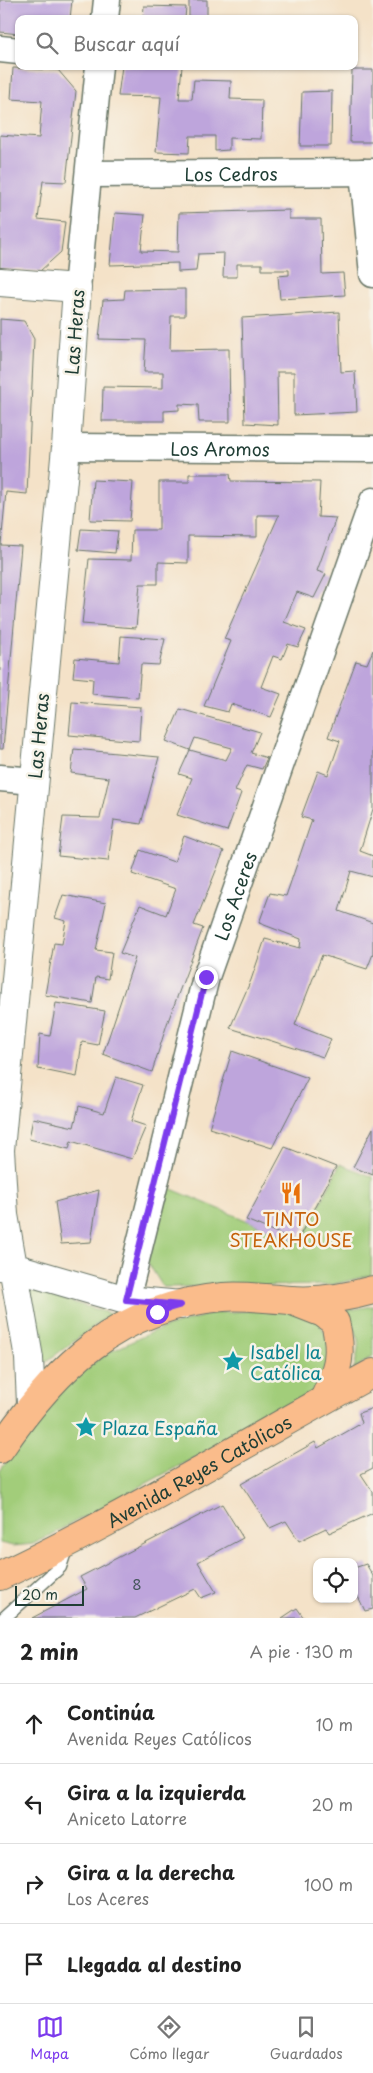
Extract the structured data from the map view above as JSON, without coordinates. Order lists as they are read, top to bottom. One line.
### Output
{"streets":{"main road":["Avenida Reyes Católicos"],"street":["Los Cedros","Las Heras","Los Aromos","Los Aceres"]},"crossings":[["Los Cedros","Las Heras"],["Las Heras","Los Aromos"]],"places":{"restaurant":["TINTO STEAKHOUSE"],"place":["Isabel la Católica","Plaza España"]},"house_numbers":["8"],"scale_bar":"20 m","page":{"search":"Buscar aquí","scale":"20 m","heading":["2 min","A pie · 130 m"],"list":[["Continúa","Avenida Reyes Católicos","10 m"],["Gira a la izquierda","Aniceto Latorre","20 m"],["Gira a la derecha","Los Aceres","100 m"],"Llegada al destino"],"nav":["Mapa","Cómo llegar","Guardados"]}}
